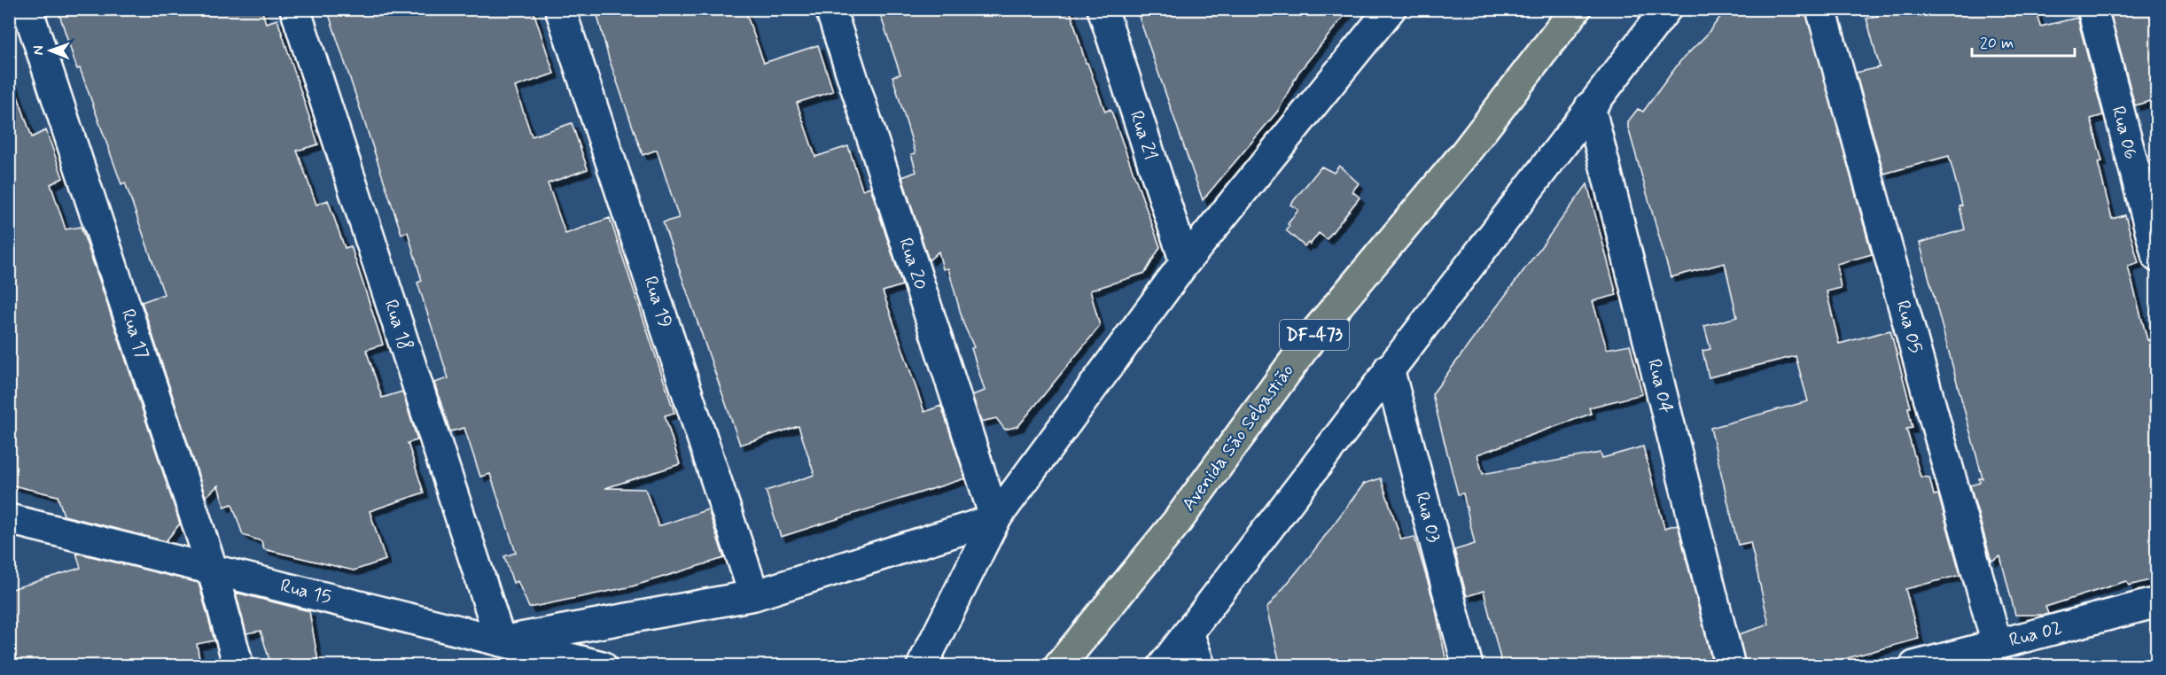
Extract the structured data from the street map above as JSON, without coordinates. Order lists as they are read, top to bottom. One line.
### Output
{"streets":{"main road":["DF-473","Avenida São Sebastião"],"street":["Rua 06","Rua 21","Rua 20","Rua 19","Rua 18","Rua 05","Rua 17","Rua 04","Rua 03","Rua 15","Rua 02"]},"crossings":[["Rua 18","Rua 15"],["Rua 05","Rua 02"],["Rua 17","Rua 15"]],"scale_bar":"20 m","north":"left"}
